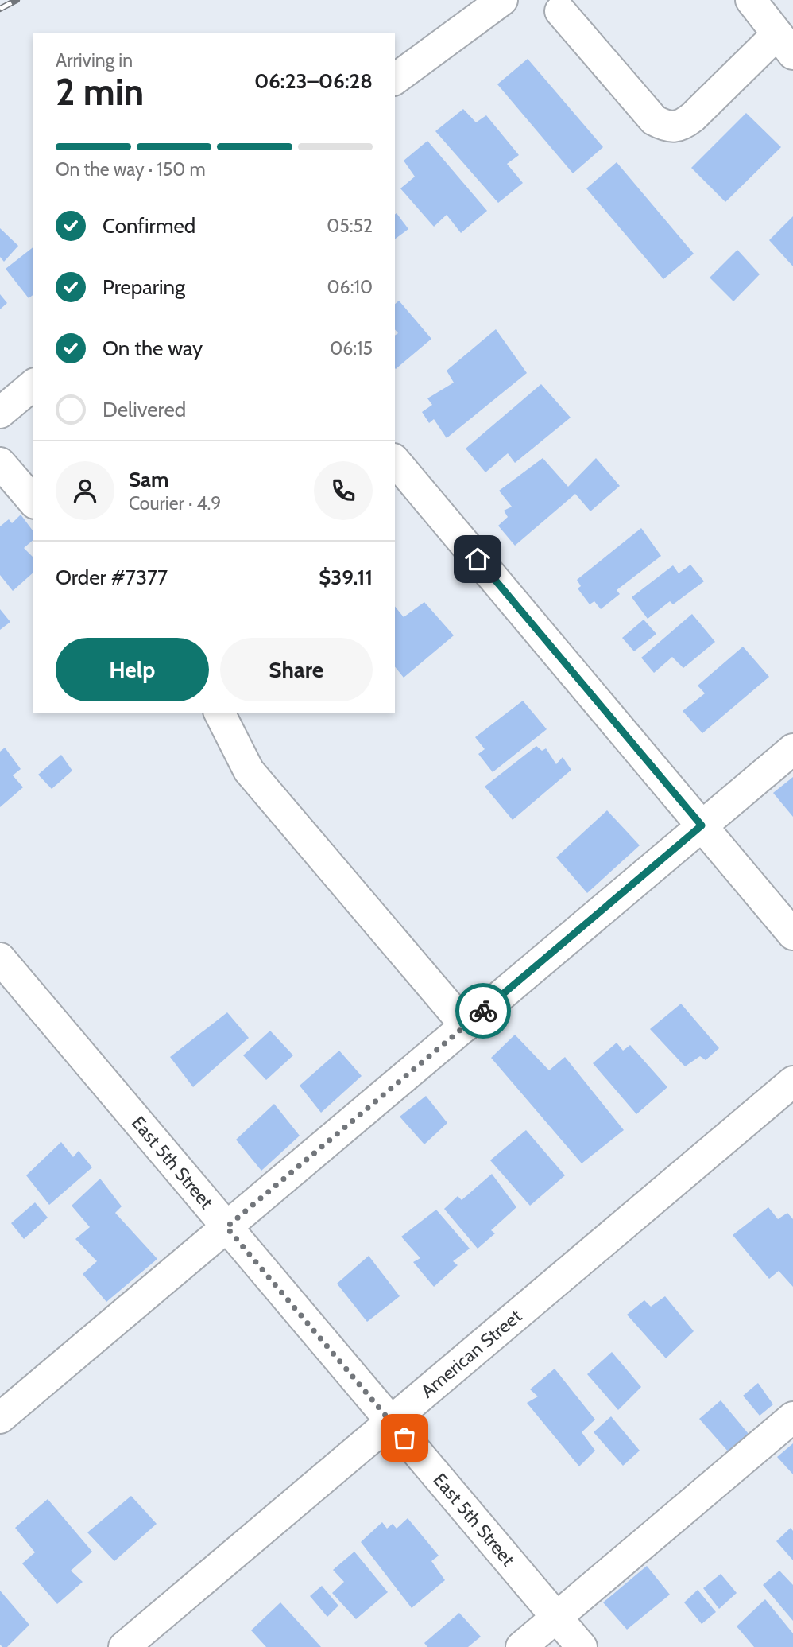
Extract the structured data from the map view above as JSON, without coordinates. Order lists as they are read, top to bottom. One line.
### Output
{"streets":{"street":["East 5th Street","American Street"]},"crossings":[["East 5th Street","American Street"]],"page":{"heading":["2 min","Arriving in","06:23–06:28"],"panel":["Sam","Courier · 4.9","Order #7377","$39.11"],"bar":"On the way · 150 m","list":[["Confirmed","05:52"],["Preparing","06:10"],["On the way","06:15"],"Delivered"],"buttons":["Help","Share"]}}
